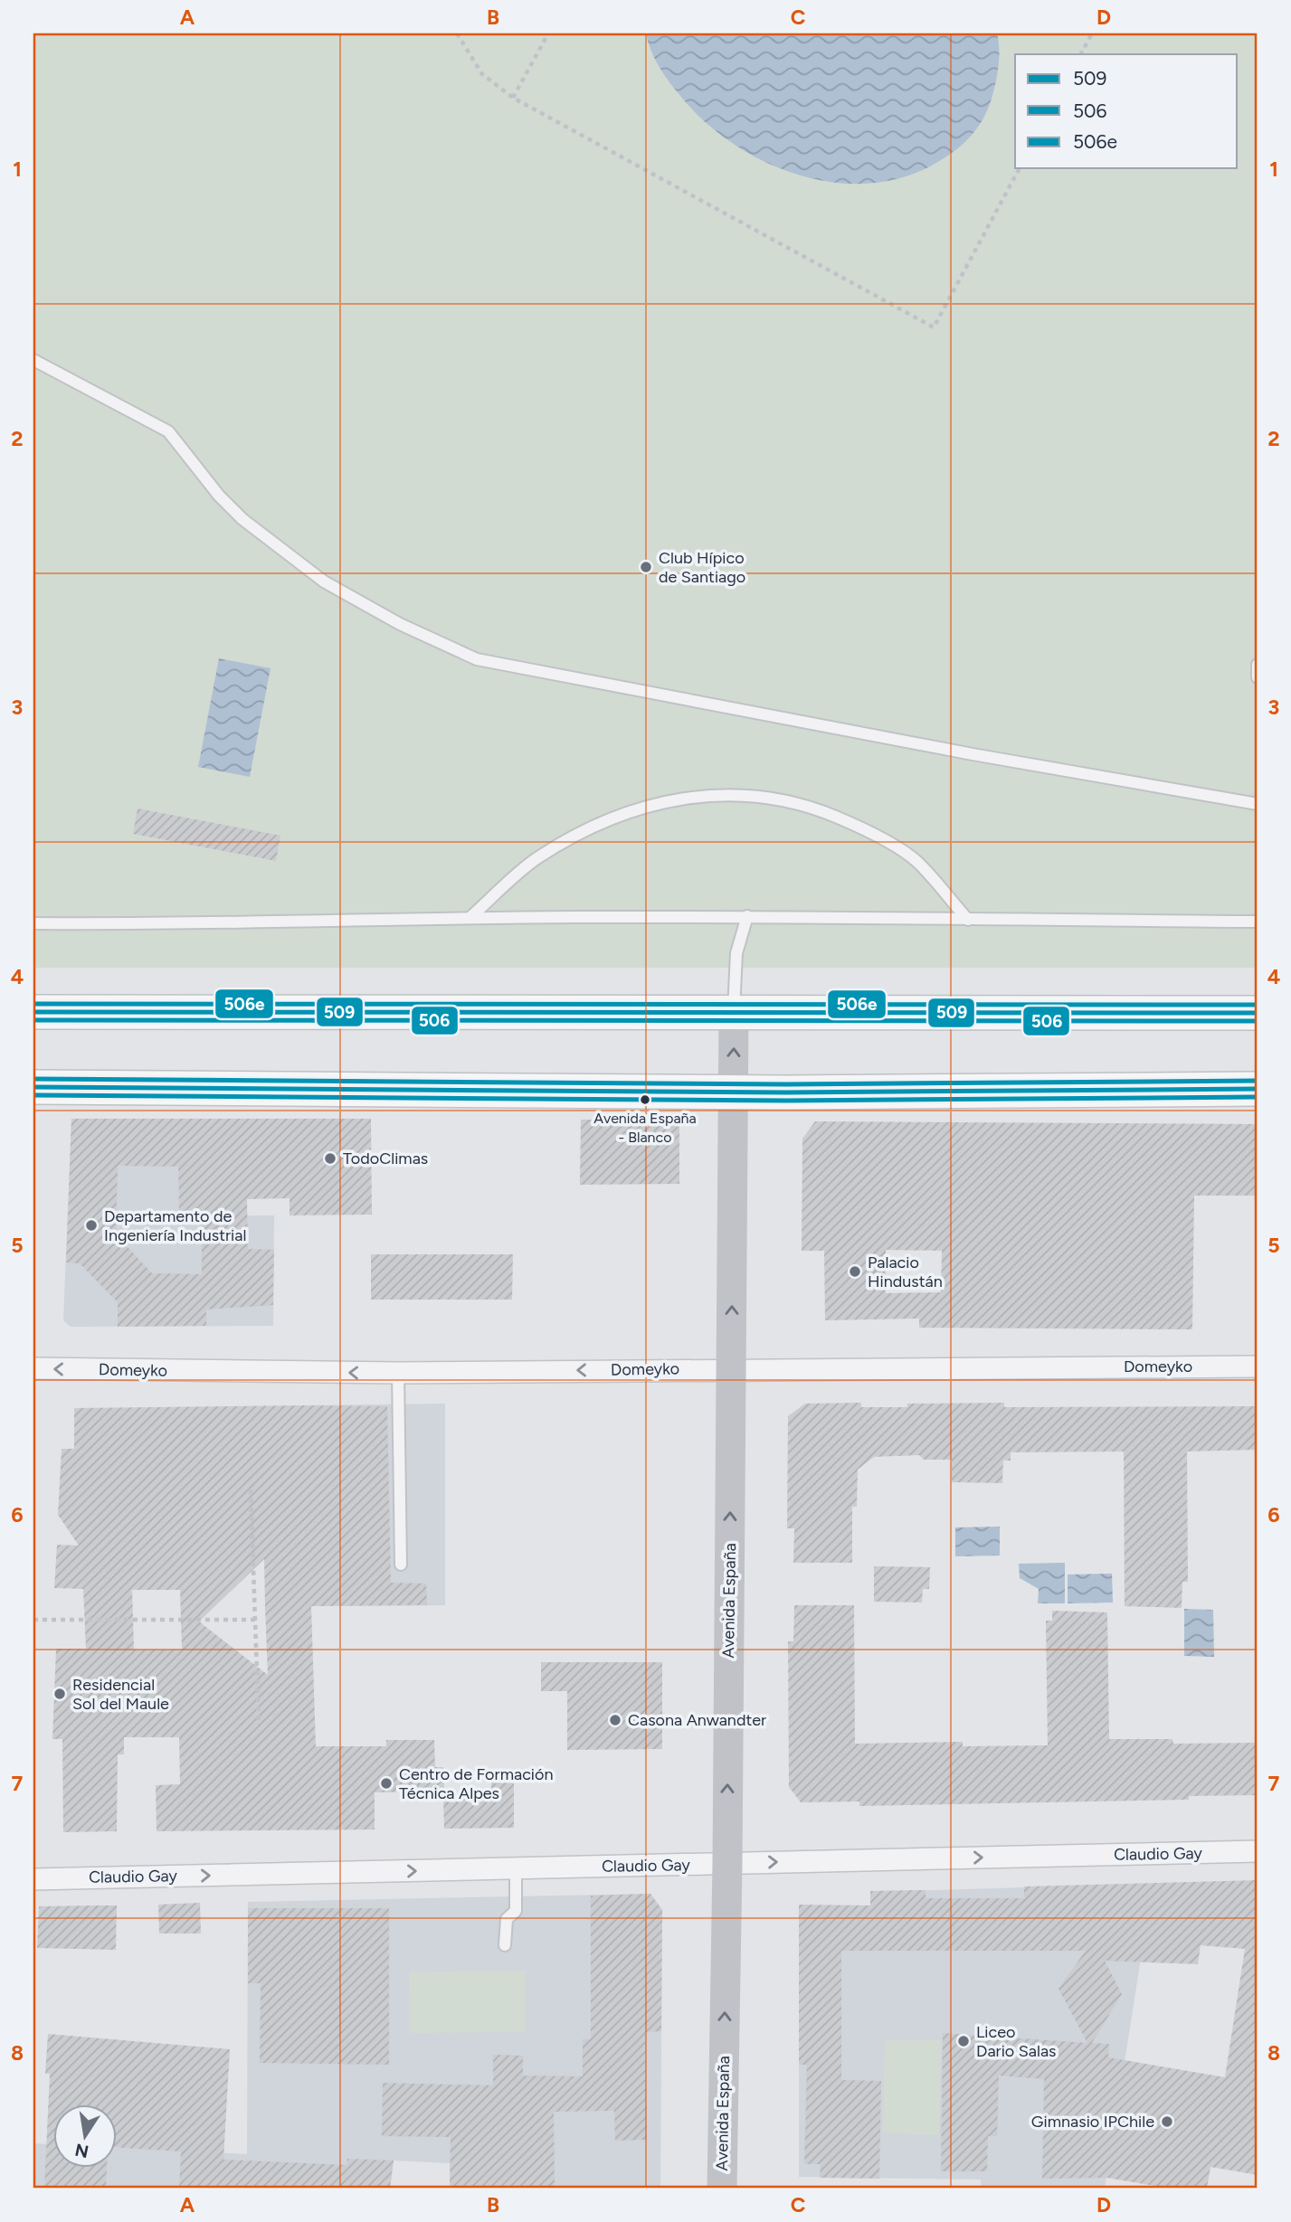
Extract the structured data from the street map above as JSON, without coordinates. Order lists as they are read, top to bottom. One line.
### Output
{"streets":{"street":["Domeyko","Avenida España","Claudio Gay"]},"crossings":[["Domeyko","Avenida España"],["Avenida España","Claudio Gay"]],"one_way":["Domeyko","Avenida España","Claudio Gay"],"places":["Club Hípico de Santiago","Avenida España - Blanco","TodoClimas","Departamento de Ingeniería Industrial","Palacio Hindustán","Residencial Sol del Maule","Casona Anwandter","Centro de Formación Técnica Alpes","Liceo Dario Salas","Gimnasio IPChile"],"lines":["transit line 506e","transit line 509","transit line 506"],"legend":["509","506","506e"],"north":"bottom","grid":{"columns":["A","B","C","D"],"rows":["1","2","3","4","5","6","7","8"]}}
